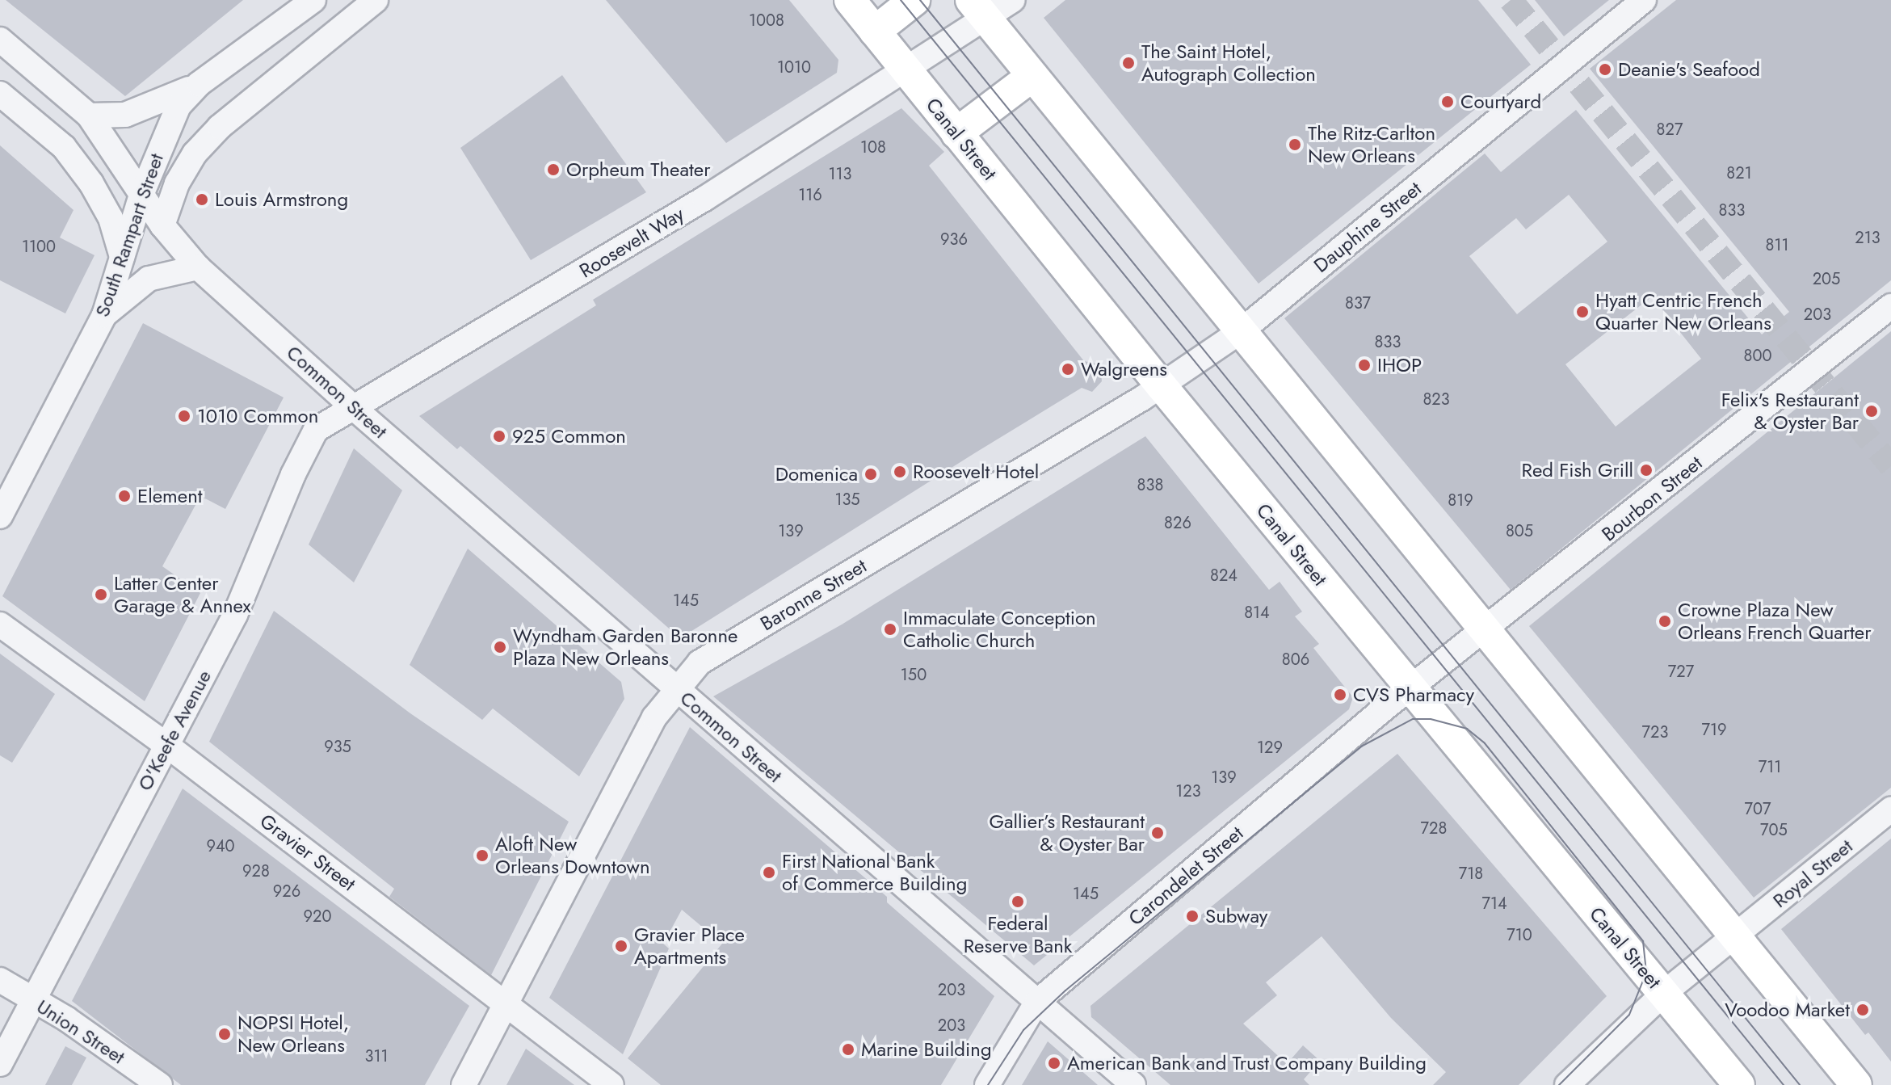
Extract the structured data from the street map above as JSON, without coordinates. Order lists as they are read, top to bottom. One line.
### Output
{"streets":{"main road":["Canal Street"],"street":["Dauphine Street","South Rampart Street","Roosevelt Way","Common Street","Bourbon Street","Baronne Street","O'Keefe Avenue","Gravier Street","Royal Street","Carondelet Street","Union Street"]},"crossings":[["Canal Street","Roosevelt Way"],["Canal Street","Bourbon Street"],["Canal Street","Baronne Street"],["Canal Street","Royal Street"],["Canal Street","Carondelet Street"],["Dauphine Street","Baronne Street"],["South Rampart Street","Common Street"],["Roosevelt Way","Common Street"],["Roosevelt Way","O'Keefe Avenue"],["Common Street","Baronne Street"],["Common Street","O'Keefe Avenue"],["Common Street","Carondelet Street"],["Bourbon Street","Carondelet Street"],["Baronne Street","Gravier Street"],["O'Keefe Avenue","Gravier Street"],["O'Keefe Avenue","Union Street"]],"places":["The Saint Hotel, Autograph Collection","Deanie's Seafood","Courtyard","The Ritz-Carlton New Orleans","Orpheum Theater","Louis Armstrong","Hyatt Centric French Quarter New Orleans","IHOP","Walgreens","Felix's Restaurant & Oyster Bar","1010 Common","925 Common","Red Fish Grill","Roosevelt Hotel","Domenica","Element","Latter Center Garage & Annex","Crowne Plaza New Orleans French Quarter","Immaculate Conception Catholic Church","Wyndham Garden Baronne Plaza New Orleans","CVS Pharmacy","Gallier’s Restaurant & Oyster Bar","Aloft New Orleans Downtown","First National Bank of Commerce Building","Federal Reserve Bank","Subway","Gravier Place Apartments","Voodoo Market","NOPSI Hotel, New Orleans","Marine Building","American Bank and Trust Company Building"],"house_numbers":["1008","1010","827","108","821","113","116","833","213","936","811","1100","205","837","203","833","800","823","838","135","819","826","139","805","824","145","814","806","727","150","719","723","935","129","711","139","123","707","728","705","940","928","718","926","145","714","920","710","203","203","311"]}
